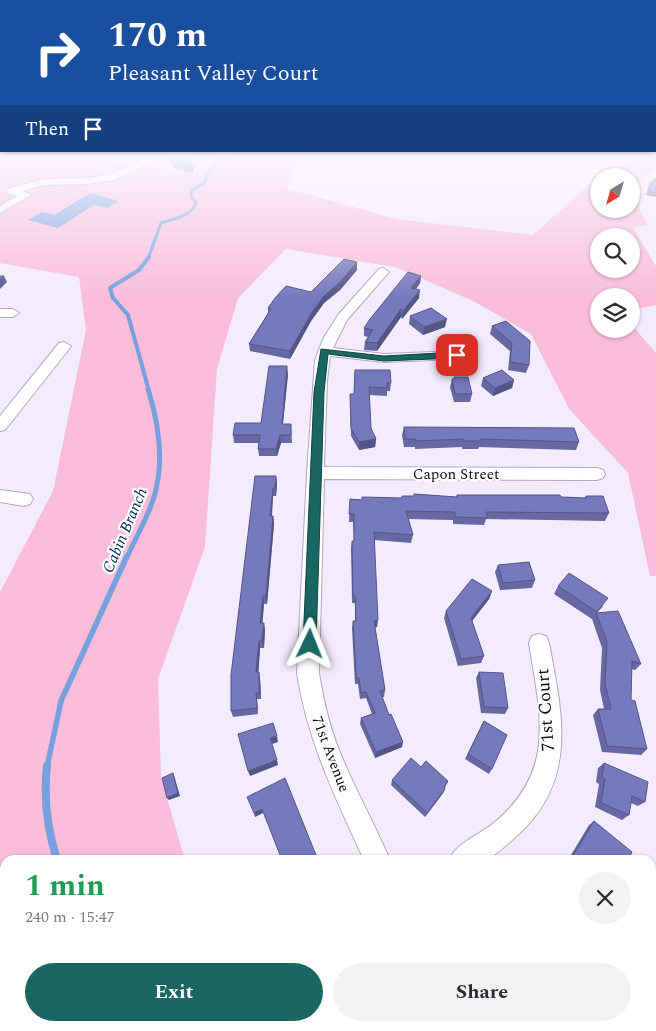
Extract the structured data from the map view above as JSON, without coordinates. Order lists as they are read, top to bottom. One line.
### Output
{"streets":{"street":["Capon Street","71st Court","71st Avenue"]},"crossings":[["Capon Street","71st Avenue"]],"water":["Cabin Branch"],"north":"bottom left","page":{"turn":["170 m","Pleasant Valley Court"],"then":"Then","heading":["1 min","240 m · 15:47"],"buttons":["Exit","Share"]}}
